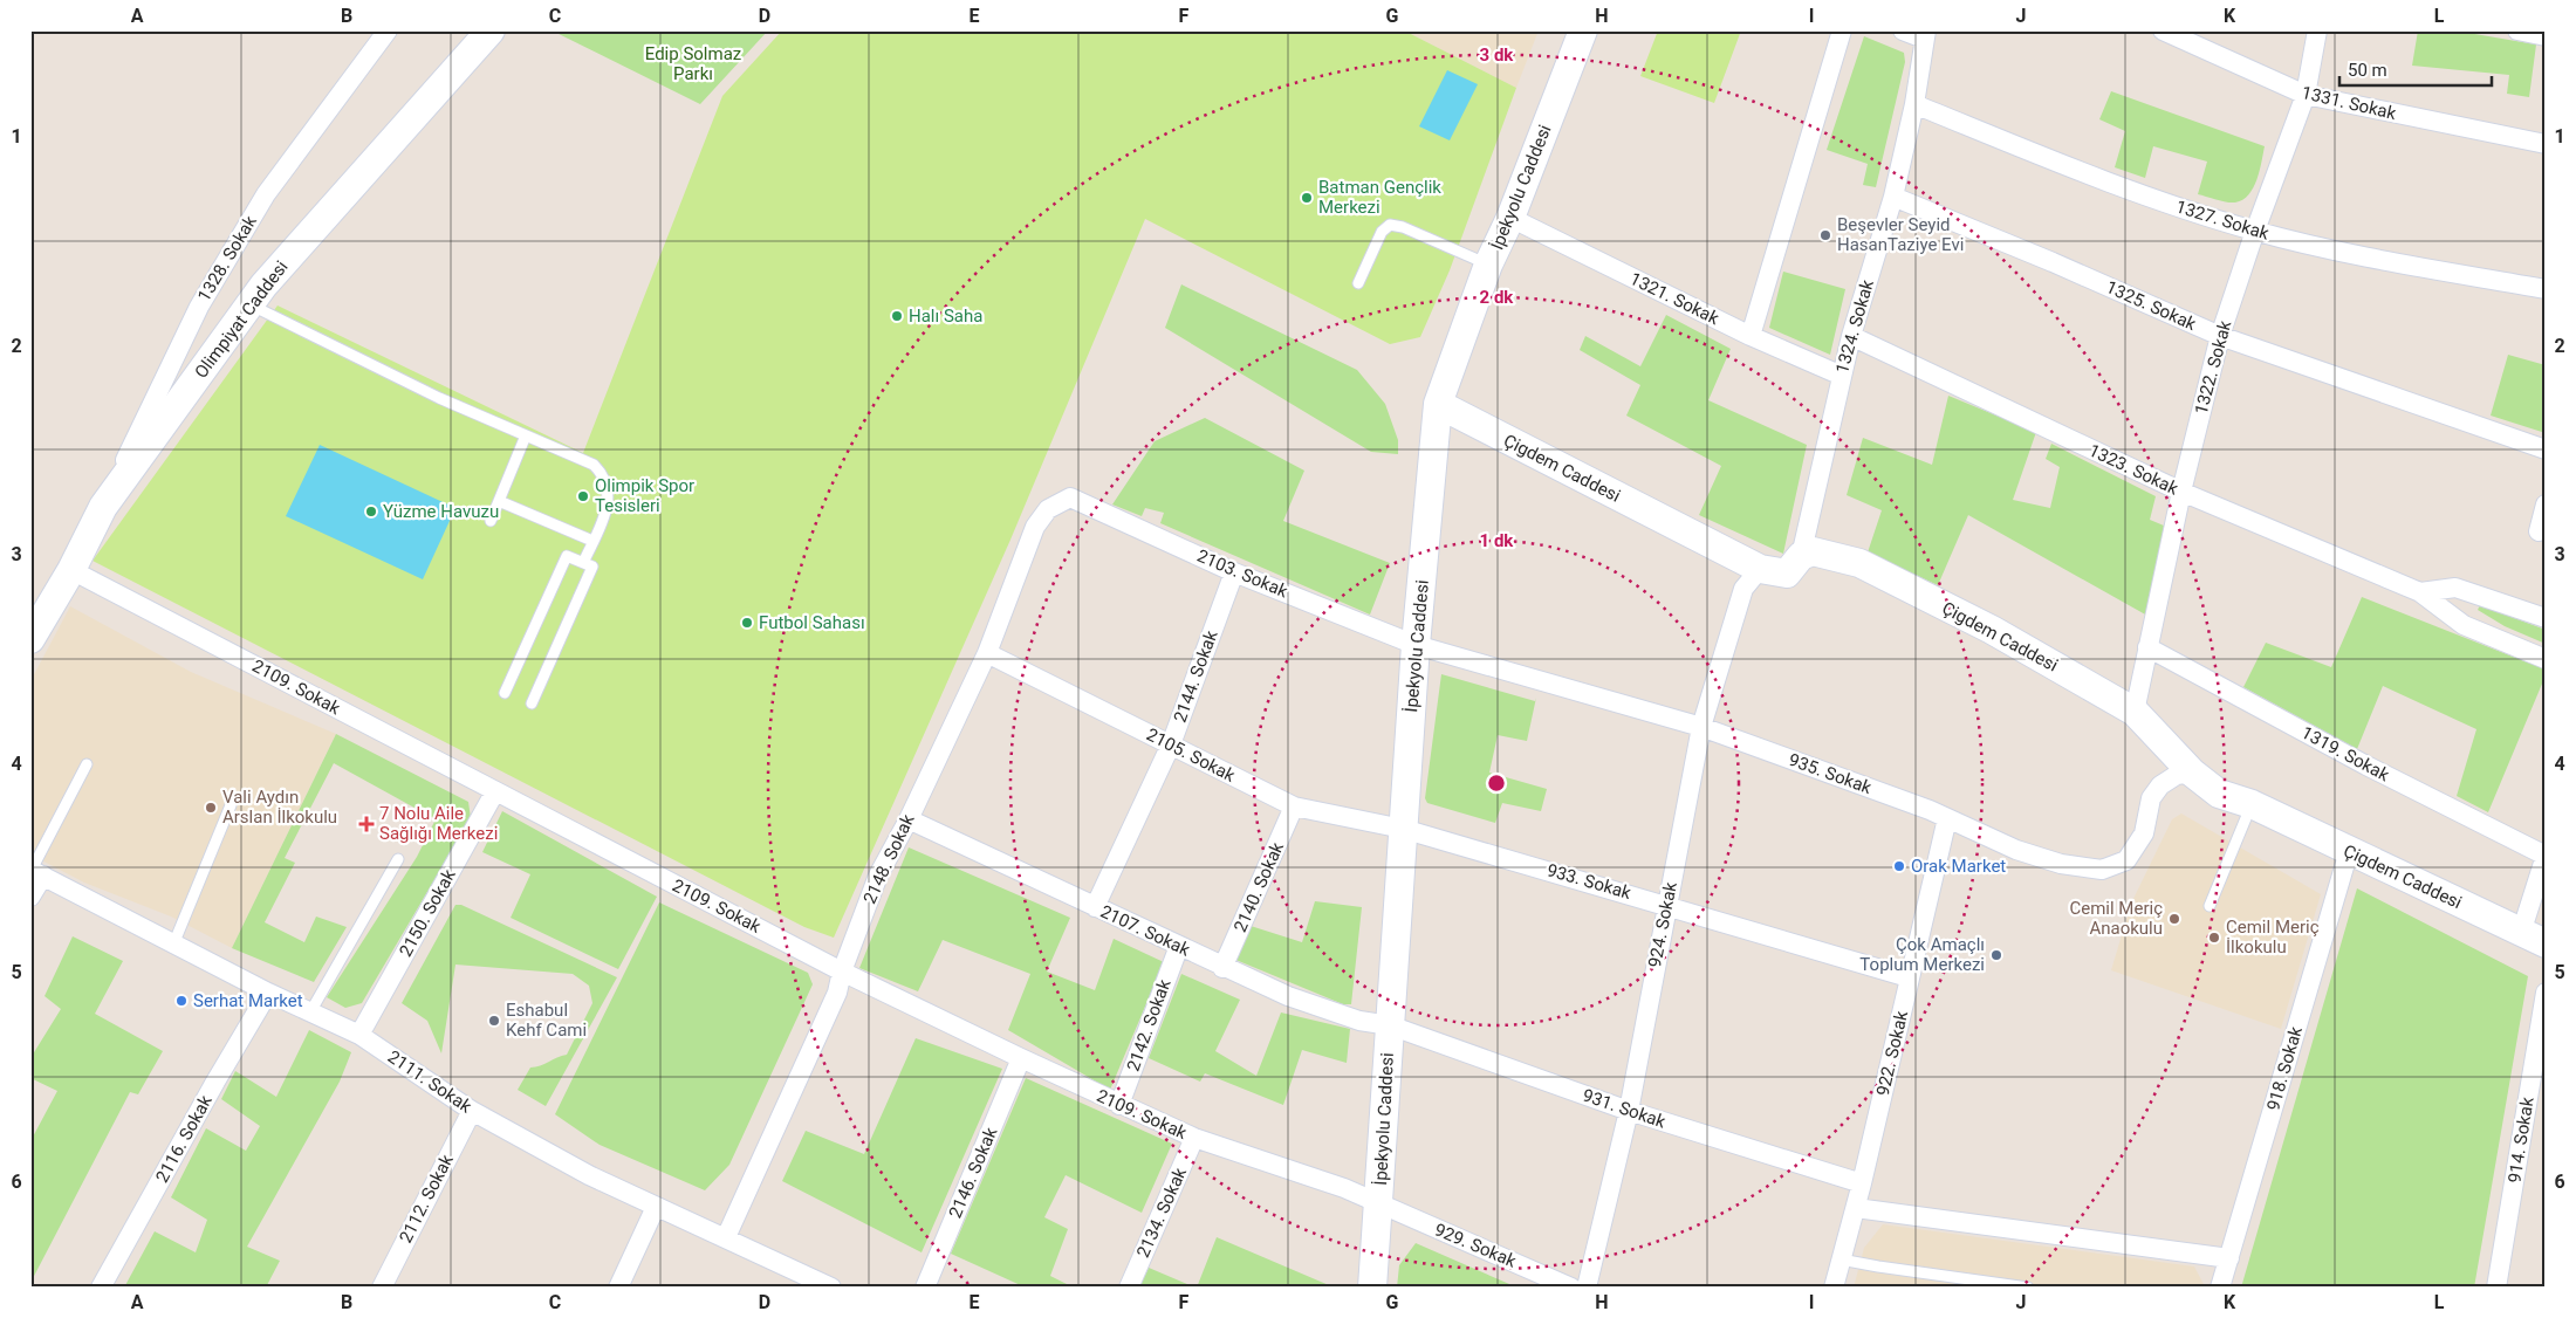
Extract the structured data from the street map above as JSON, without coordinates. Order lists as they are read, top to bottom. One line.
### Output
{"streets":{"street":["1331. Sokak","İpekyolu Caddesi","1327. Sokak","1328. Sokak","1321. Sokak","1325. Sokak","Olimpiyat Caddesi","1324. Sokak","1322. Sokak","Çigdem Caddesi","1323. Sokak","2103. Sokak","2144. Sokak","2109. Sokak","1319. Sokak","2105. Sokak","935. Sokak","2148. Sokak","933. Sokak","2140. Sokak","2150. Sokak","924. Sokak","2107. Sokak","2142. Sokak","922. Sokak","918. Sokak","2111. Sokak","931. Sokak","2116. Sokak","914. Sokak","2146. Sokak","2112. Sokak","2134. Sokak","929. Sokak"]},"crossings":[["1331. Sokak","1322. Sokak"],["İpekyolu Caddesi","1321. Sokak"],["İpekyolu Caddesi","Çigdem Caddesi"],["İpekyolu Caddesi","2103. Sokak"],["İpekyolu Caddesi","2109. Sokak"],["İpekyolu Caddesi","2105. Sokak"],["İpekyolu Caddesi","935. Sokak"],["İpekyolu Caddesi","933. Sokak"],["İpekyolu Caddesi","2107. Sokak"],["İpekyolu Caddesi","931. Sokak"],["İpekyolu Caddesi","929. Sokak"],["1327. Sokak","1324. Sokak"],["1327. Sokak","1322. Sokak"],["1328. Sokak","Olimpiyat Caddesi"],["1321. Sokak","1324. Sokak"],["1325. Sokak","1324. Sokak"],["1325. Sokak","1322. Sokak"],["Olimpiyat Caddesi","2109. Sokak"],["1324. Sokak","Çigdem Caddesi"],["1324. Sokak","1323. Sokak"],["1322. Sokak","Çigdem Caddesi"],["1322. Sokak","1323. Sokak"],["1322. Sokak","1319. Sokak"],["Çigdem Caddesi","935. Sokak"],["Çigdem Caddesi","924. Sokak"],["Çigdem Caddesi","918. Sokak"],["2103. Sokak","2144. Sokak"],["2103. Sokak","935. Sokak"],["2103. Sokak","2148. Sokak"],["2144. Sokak","2105. Sokak"],["2144. Sokak","2107. Sokak"],["2109. Sokak","2148. Sokak"],["2109. Sokak","2150. Sokak"],["2109. Sokak","2142. Sokak"],["2109. Sokak","2146. Sokak"],["2109. Sokak","2134. Sokak"],["2109. Sokak","929. Sokak"],["2105. Sokak","2148. Sokak"],["2105. Sokak","933. Sokak"],["2105. Sokak","2140. Sokak"],["935. Sokak","924. Sokak"],["935. Sokak","922. Sokak"],["2148. Sokak","2107. Sokak"],["2148. Sokak","2111. Sokak"],["933. Sokak","924. Sokak"],["933. Sokak","922. Sokak"],["2140. Sokak","2107. Sokak"],["2150. Sokak","2111. Sokak"],["924. Sokak","931. Sokak"],["2107. Sokak","2142. Sokak"],["2107. Sokak","931. Sokak"],["922. Sokak","931. Sokak"],["2111. Sokak","2116. Sokak"],["2111. Sokak","2112. Sokak"]],"parks":["Edip Solmaz Parkı"],"places":{"other":["Batman Gençlik Merkezi","Beşevler Seyid HasanTaziye Evi","Halı Saha","Olimpik Spor Tesisleri","Yüzme Havuzu","Futbol Sahası","Vali Aydın Arslan İlkokulu","Orak Market","Cemil Meriç Anaokulu","Cemil Meriç İlkokulu","Çok Amaçlı Toplum Merkezi","Serhat Market","Eshabul Kehf Cami"],"health":["7 Nolu Aile Sağlığı Merkezi"]},"scale_bar":"50 m","grid":{"columns":["A","B","C","D","E","F","G","H","I","J","K","L"],"rows":["1","2","3","4","5","6"]},"rings":["3 dk","2 dk","1 dk"]}
